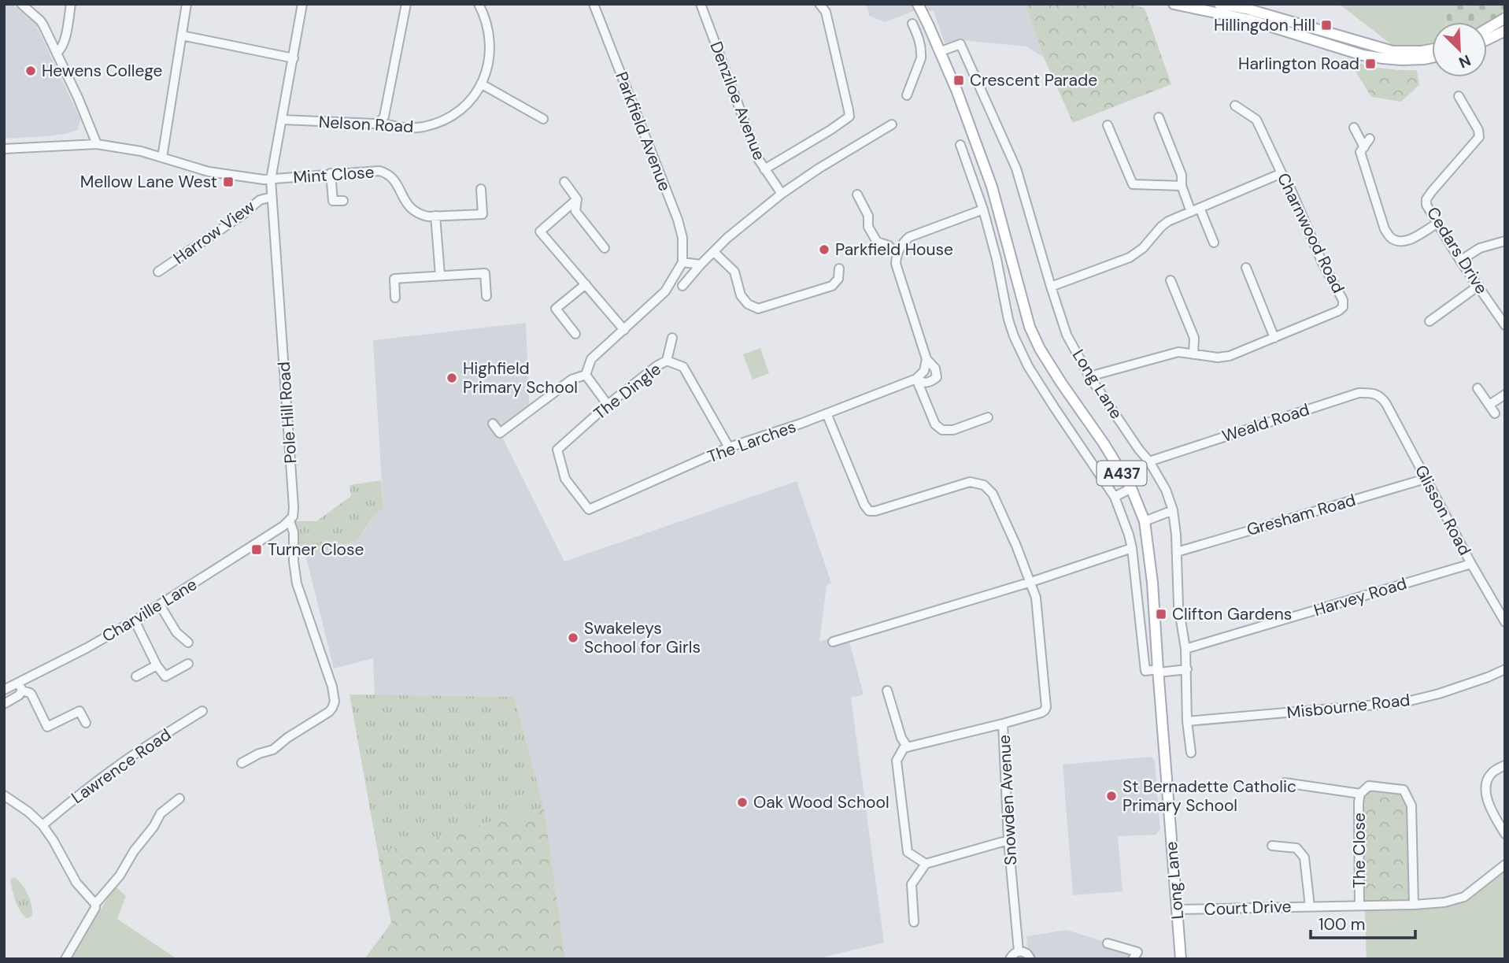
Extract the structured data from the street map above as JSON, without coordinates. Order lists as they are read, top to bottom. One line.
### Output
{"streets":{"main road":["Long Lane","A437"],"street":["Denziloe Avenue","Nelson Road","Parkfield Avenue","Mint Close","Harrow View","Charnwood Road","Cedars Drive","The Dingle","Pole Hill Road","Weald Road","The Larches","Glisson Road","Gresham Road","Harvey Road","Charville Lane","Misbourne Road","Lawrence Road","Snowden Avenue","The Close","Court Drive"]},"crossings":[["Nelson Road","Pole Hill Road"],["Mint Close","Pole Hill Road"],["Harrow View","Pole Hill Road"],["Charnwood Road","Long Lane"],["Long Lane","Weald Road"],["Long Lane","Gresham Road"],["Long Lane","Harvey Road"],["Long Lane","Misbourne Road"],["Long Lane","Court Drive"],["The Dingle","The Larches"],["Pole Hill Road","Charville Lane"],["Weald Road","Glisson Road"],["Glisson Road","Gresham Road"],["Glisson Road","Harvey Road"],["The Close","Court Drive"]],"places":{"transit":["Hillingdon Hill","Harlington Road","Crescent Parade","Mellow Lane West","Turner Close","Clifton Gardens"],"other":["Hewens College","Parkfield House","Highfield Primary School","Swakeleys School for Girls","St Bernadette Catholic Primary School","Oak Wood School"]},"scale_bar":"100 m","north":"bottom right"}
